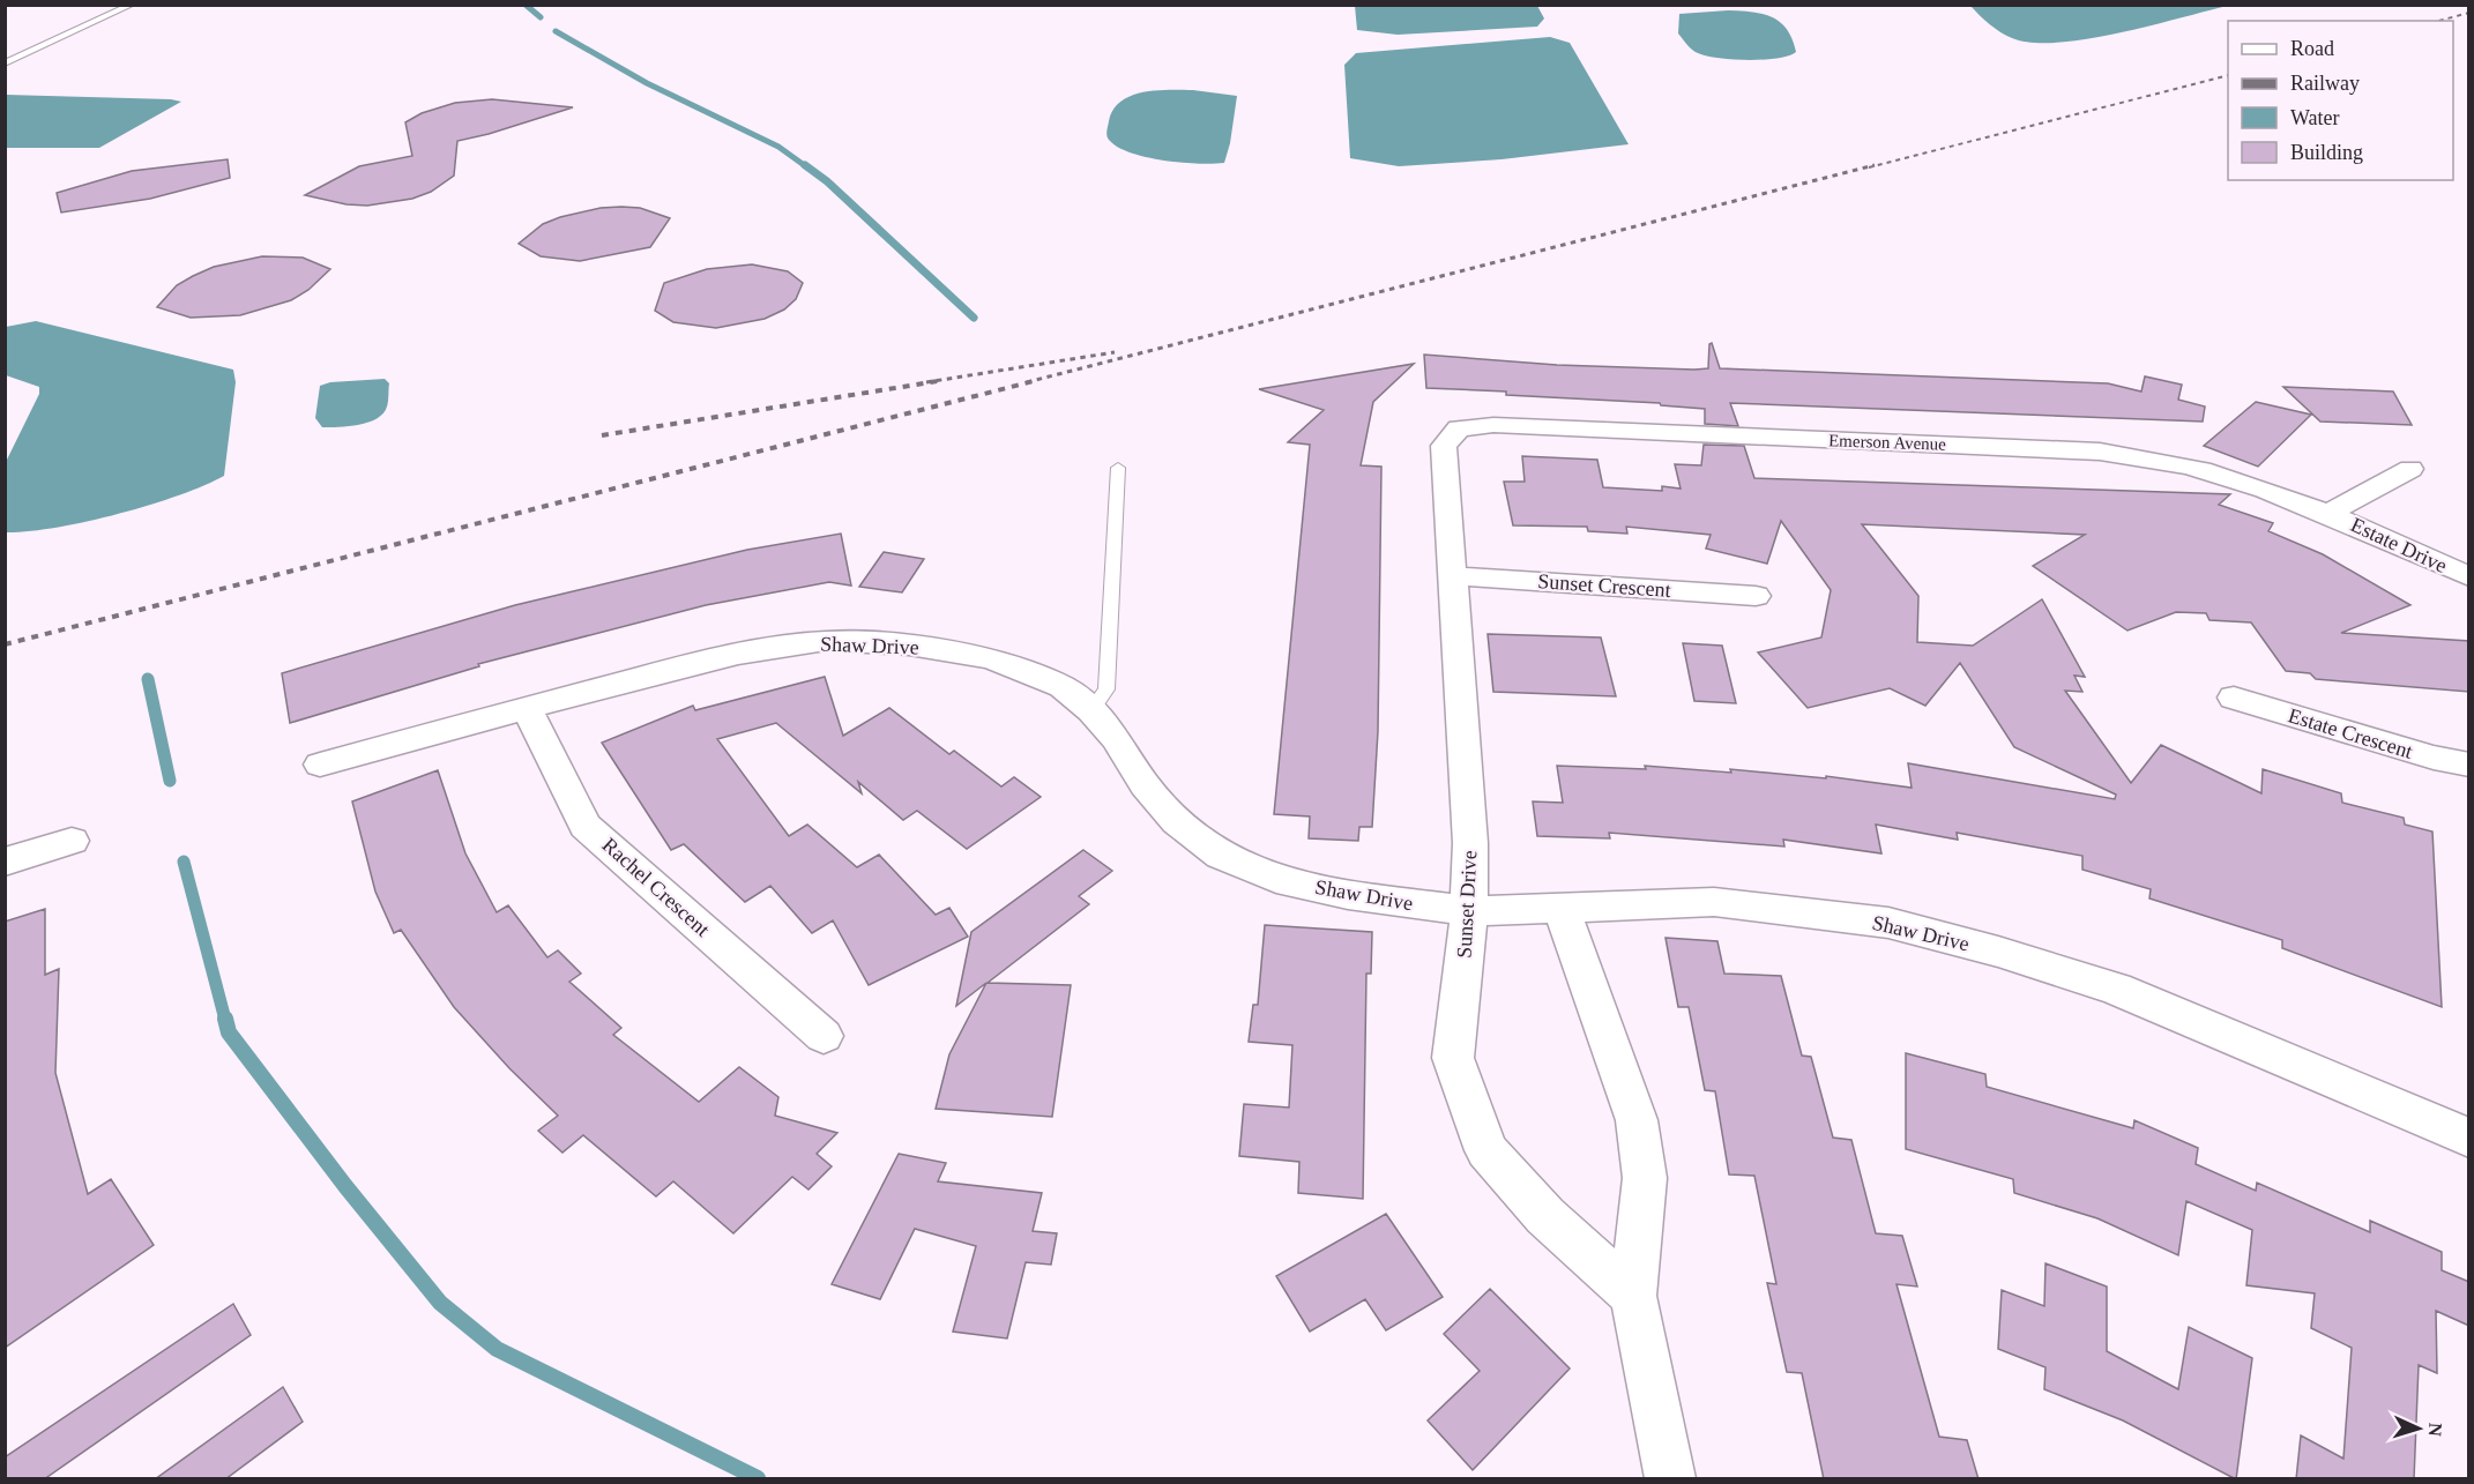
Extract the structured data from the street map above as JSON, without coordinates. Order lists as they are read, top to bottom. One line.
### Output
{"streets":{"street":["Emerson Avenue","Estate Drive","Sunset Crescent","Shaw Drive","Estate Crescent","Rachel Crescent","Sunset Drive"]},"crossings":[["Emerson Avenue","Estate Drive"],["Emerson Avenue","Sunset Drive"],["Sunset Crescent","Sunset Drive"],["Shaw Drive","Rachel Crescent"],["Shaw Drive","Sunset Drive"]],"legend":["Road","Railway","Water","Building"],"north":"right"}
